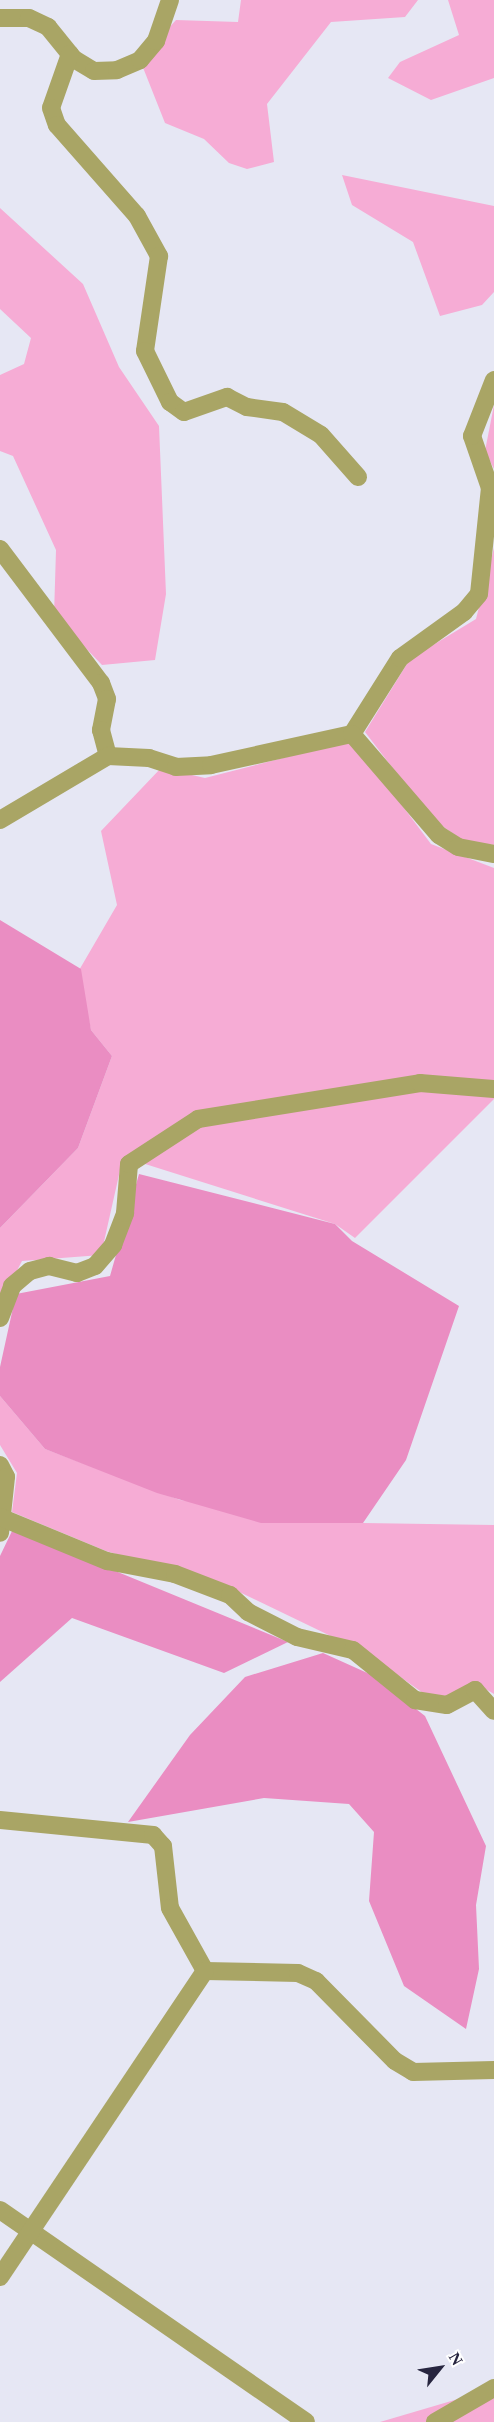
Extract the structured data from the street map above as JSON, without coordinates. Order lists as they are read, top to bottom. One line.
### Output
{"north":"top right"}
